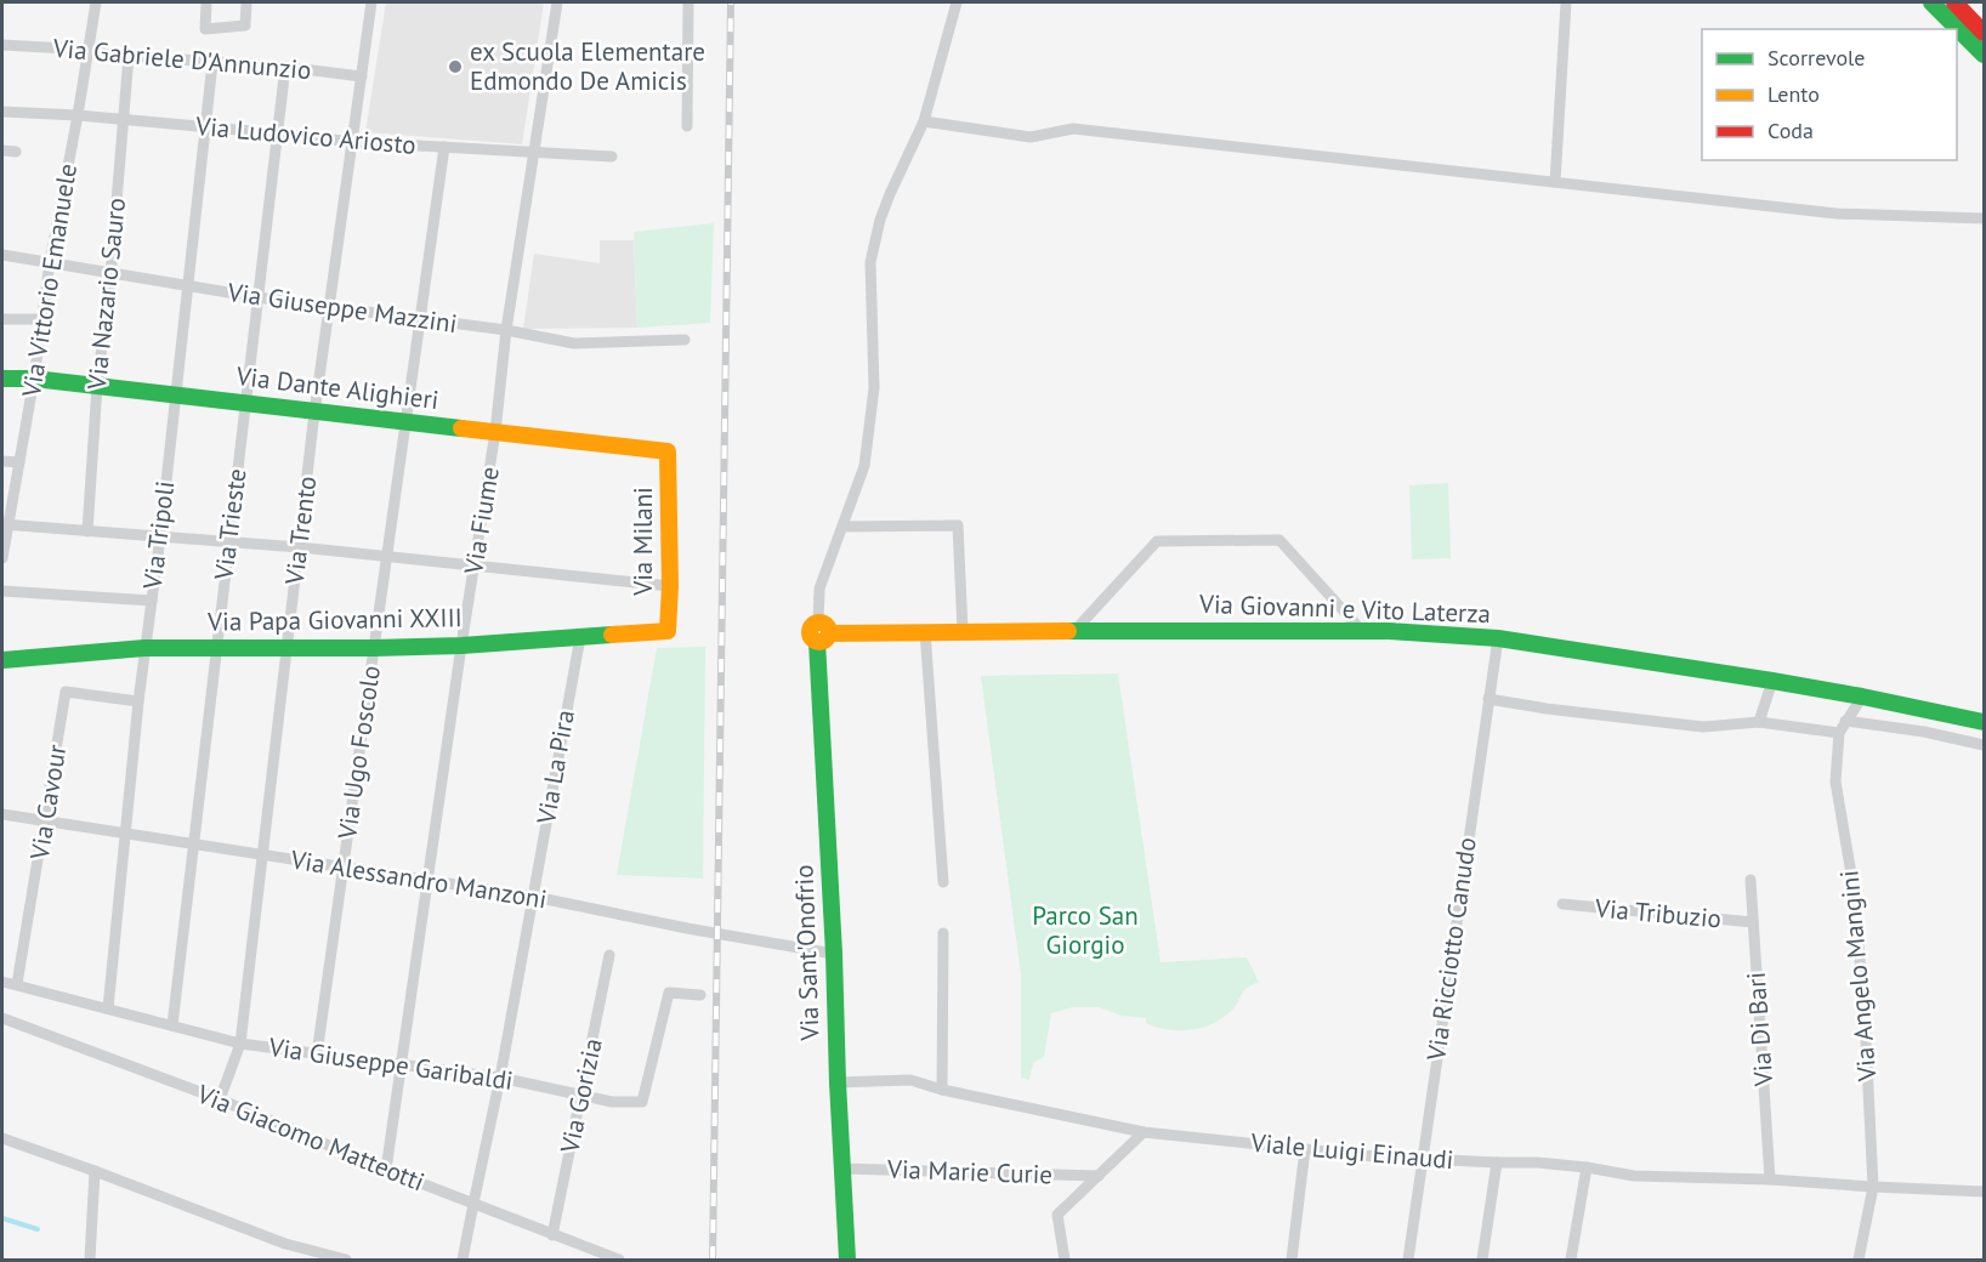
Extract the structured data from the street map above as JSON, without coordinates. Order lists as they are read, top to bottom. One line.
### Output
{"streets":{"main road":["Via Dante Alighieri","Via Milani","Via Giovanni e Vito Laterza","Via Papa Giovanni XXIII","Via Sant'Onofrio"],"street":["Via Gabriele D'Annunzio","Via Ludovico Ariosto","Via Vittorio Emanuele","Via Nazario Sauro","Via Giuseppe Mazzini","Via Fiume","Via Trieste","Via Trento","Via Tripoli","Via Ugo Foscolo","Via La Pira","Via Cavour","Via Alessandro Manzoni","Via Tribuzio","Via Ricciotto Canudo","Via Angelo Mangini","Via Di Bari","Via Giuseppe Garibaldi","Via Gorizia","Via Giacomo Matteotti","Viale Luigi Einaudi","Via Marie Curie"]},"crossings":[["Via Gabriele D'Annunzio","Via Vittorio Emanuele"],["Via Gabriele D'Annunzio","Via Nazario Sauro"],["Via Gabriele D'Annunzio","Via Trieste"],["Via Gabriele D'Annunzio","Via Trento"],["Via Gabriele D'Annunzio","Via Tripoli"],["Via Ludovico Ariosto","Via Vittorio Emanuele"],["Via Ludovico Ariosto","Via Nazario Sauro"],["Via Ludovico Ariosto","Via Fiume"],["Via Ludovico Ariosto","Via Trieste"],["Via Ludovico Ariosto","Via Trento"],["Via Ludovico Ariosto","Via Tripoli"],["Via Ludovico Ariosto","Via Ugo Foscolo"],["Via Vittorio Emanuele","Via Giuseppe Mazzini"],["Via Vittorio Emanuele","Via Dante Alighieri"],["Via Nazario Sauro","Via Giuseppe Mazzini"],["Via Nazario Sauro","Via Dante Alighieri"],["Via Giuseppe Mazzini","Via Fiume"],["Via Giuseppe Mazzini","Via Trieste"],["Via Giuseppe Mazzini","Via Trento"],["Via Giuseppe Mazzini","Via Tripoli"],["Via Giuseppe Mazzini","Via Ugo Foscolo"],["Via Dante Alighieri","Via Fiume"],["Via Dante Alighieri","Via Trieste"],["Via Dante Alighieri","Via Trento"],["Via Dante Alighieri","Via Tripoli"],["Via Dante Alighieri","Via Milani"],["Via Dante Alighieri","Via Ugo Foscolo"],["Via Fiume","Via Papa Giovanni XXIII"],["Via Fiume","Via Alessandro Manzoni"],["Via Fiume","Via Giuseppe Garibaldi"],["Via Fiume","Via Giacomo Matteotti"],["Via Trieste","Via Papa Giovanni XXIII"],["Via Trieste","Via Alessandro Manzoni"],["Via Trieste","Via Giuseppe Garibaldi"],["Via Trento","Via Papa Giovanni XXIII"],["Via Trento","Via Alessandro Manzoni"],["Via Trento","Via Giuseppe Garibaldi"],["Via Trento","Via Giacomo Matteotti"],["Via Tripoli","Via Papa Giovanni XXIII"],["Via Tripoli","Via Cavour"],["Via Tripoli","Via Alessandro Manzoni"],["Via Tripoli","Via Giuseppe Garibaldi"],["Via Milani","Via Papa Giovanni XXIII"],["Via Giovanni e Vito Laterza","Via Ricciotto Canudo"],["Via Giovanni e Vito Laterza","Via Sant'Onofrio"],["Via Giovanni e Vito Laterza","Via Angelo Mangini"],["Via Papa Giovanni XXIII","Via Ugo Foscolo"],["Via Papa Giovanni XXIII","Via La Pira"],["Via Ugo Foscolo","Via Alessandro Manzoni"],["Via Ugo Foscolo","Via Giuseppe Garibaldi"],["Via La Pira","Via Alessandro Manzoni"],["Via La Pira","Via Giuseppe Garibaldi"],["Via La Pira","Via Giacomo Matteotti"],["Via Cavour","Via Alessandro Manzoni"],["Via Cavour","Via Giuseppe Garibaldi"],["Via Alessandro Manzoni","Via Sant'Onofrio"],["Via Tribuzio","Via Di Bari"],["Via Ricciotto Canudo","Viale Luigi Einaudi"],["Via Sant'Onofrio","Viale Luigi Einaudi"],["Via Sant'Onofrio","Via Marie Curie"],["Via Angelo Mangini","Viale Luigi Einaudi"],["Via Di Bari","Viale Luigi Einaudi"],["Via Giuseppe Garibaldi","Via Gorizia"],["Via Gorizia","Via Giacomo Matteotti"]],"parks":["Parco San Giorgio"],"places":["ex Scuola Elementare Edmondo De Amicis"],"legend":["Scorrevole","Lento","Coda"]}
